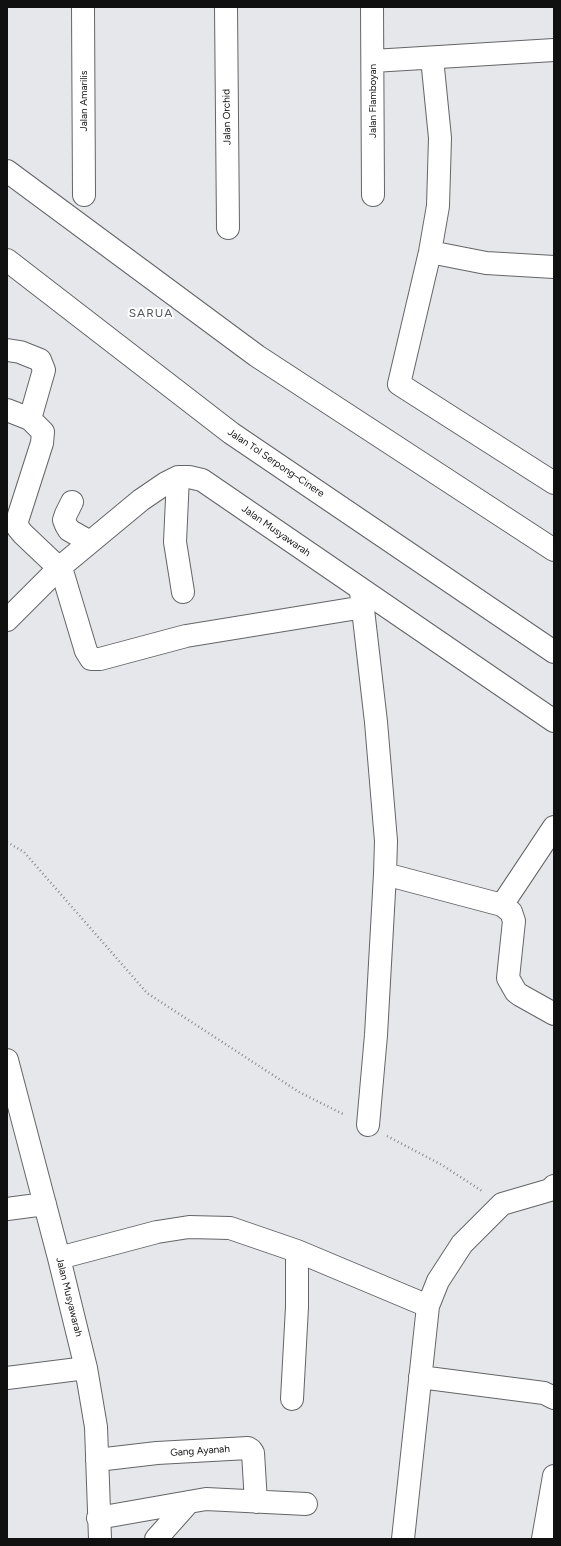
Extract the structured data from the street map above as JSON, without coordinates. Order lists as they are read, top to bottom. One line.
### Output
{"streets":{"main road":["Jalan Amarilis","Jalan Flamboyan","Jalan Orchid","Jalan Tol Serpong–Cinere","Jalan Musyawarah","Gang Ayanah"]},"crossings":[["Jalan Musyawarah","Gang Ayanah"]],"districts":["SARUA"]}
